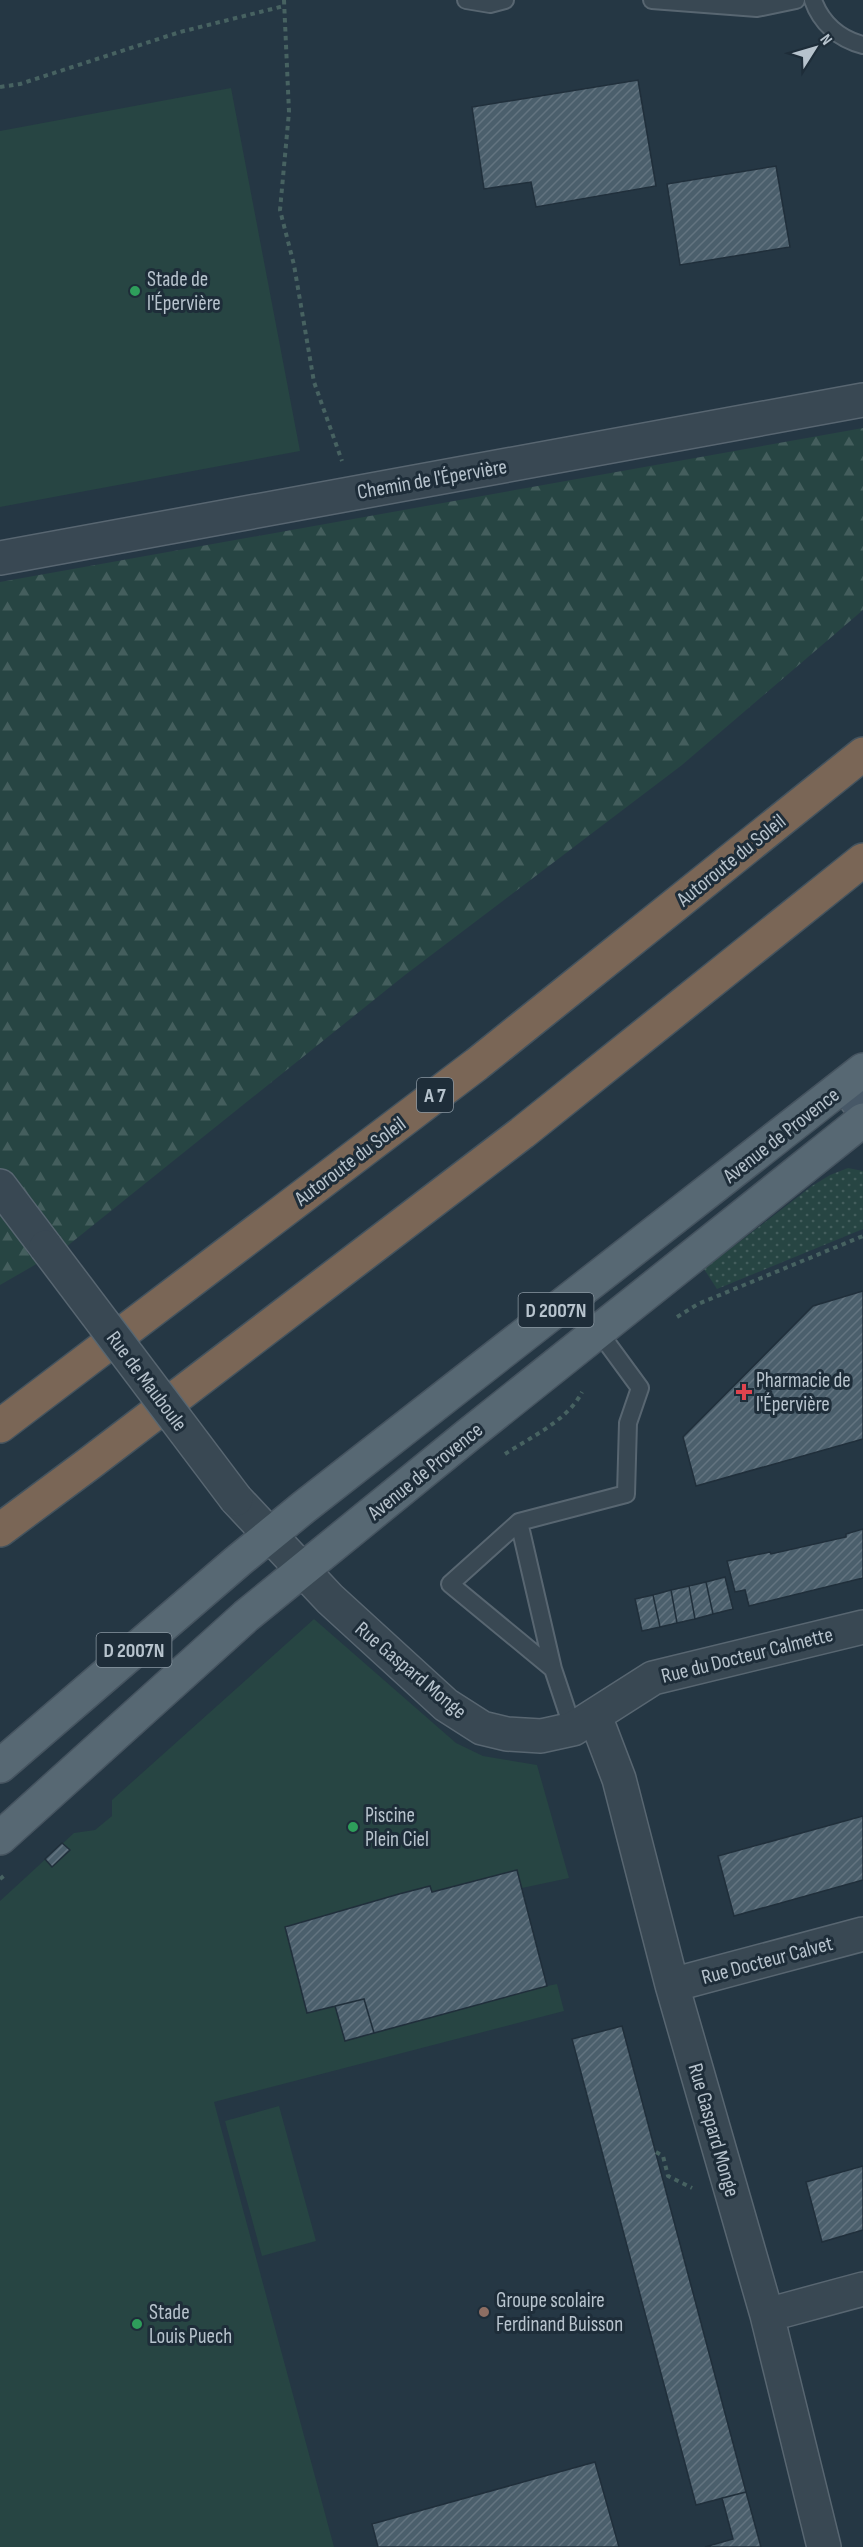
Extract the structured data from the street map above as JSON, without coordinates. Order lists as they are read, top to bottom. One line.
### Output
{"streets":{"highway":["Autoroute du Soleil","A 7"],"main road":["Avenue de Provence","D 2007N"],"street":["Chemin de l'Épervière","Rue de Mauboule","Rue du Docteur Calmette","Rue Gaspard Monge","Rue Docteur Calvet"]},"crossings":[["Avenue de Provence","Rue de Mauboule"],["Avenue de Provence","Rue Gaspard Monge"],["Rue de Mauboule","Rue Gaspard Monge"],["Rue du Docteur Calmette","Rue Gaspard Monge"],["Rue Gaspard Monge","Rue Docteur Calvet"]],"places":{"other":["Stade de l'Épervière","Piscine Plein Ciel","Groupe scolaire Ferdinand Buisson","Stade Louis Puech"],"health":["Pharmacie de l'Épervière"]},"north":"top right"}
